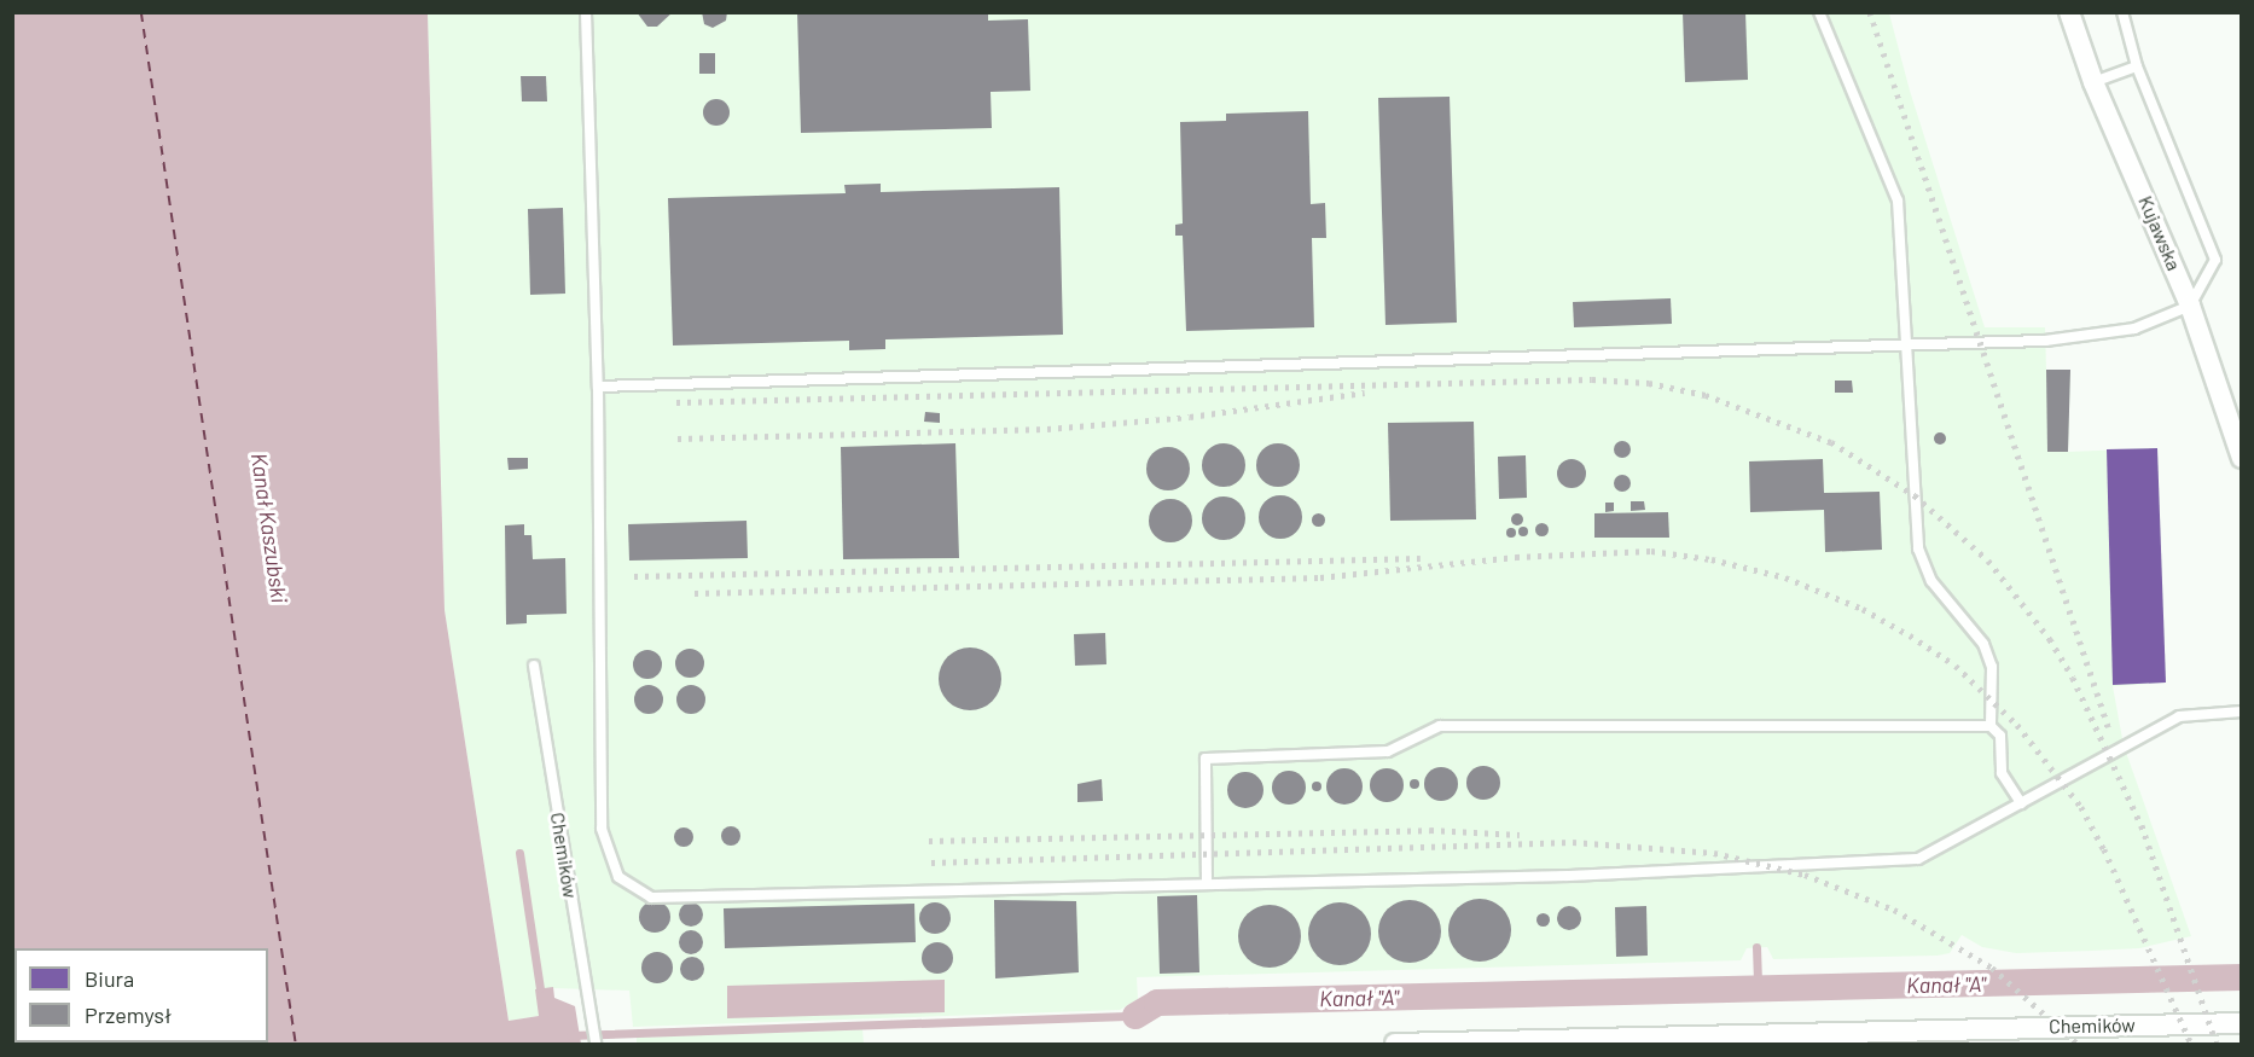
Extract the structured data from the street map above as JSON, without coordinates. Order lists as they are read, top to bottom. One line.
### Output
{"streets":{"street":["Kujawska","Chemików"]},"water":["Kanał Kaszubski","Kanał \"A\""],"legend":["Biura","Przemysł"]}
